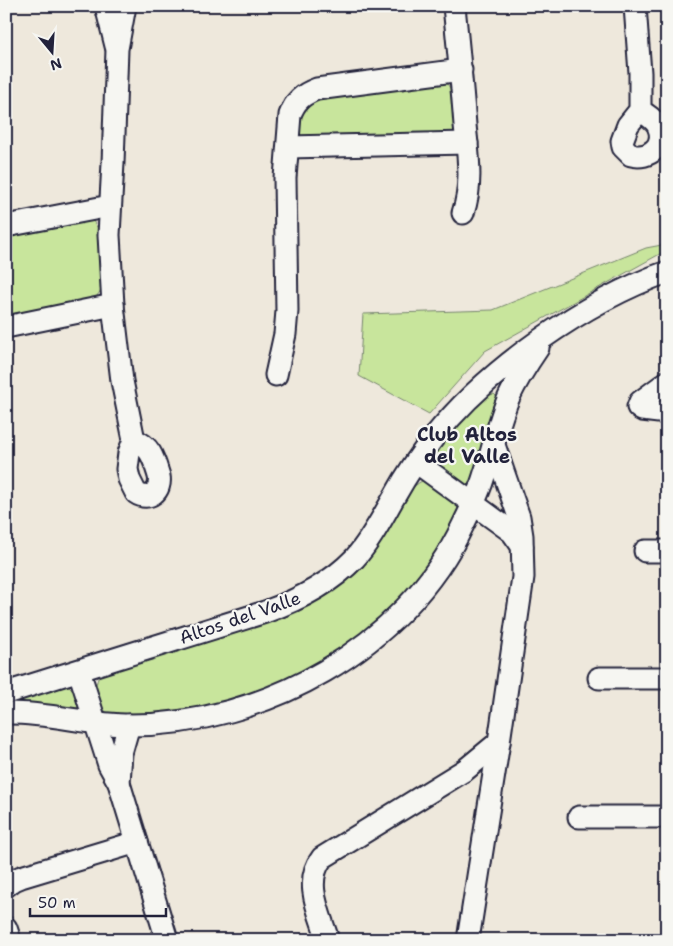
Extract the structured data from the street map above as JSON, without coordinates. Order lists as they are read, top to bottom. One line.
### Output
{"streets":{"street":["Altos del Valle"]},"districts":["Club Altos del Valle"],"scale_bar":"50 m","north":"bottom"}
